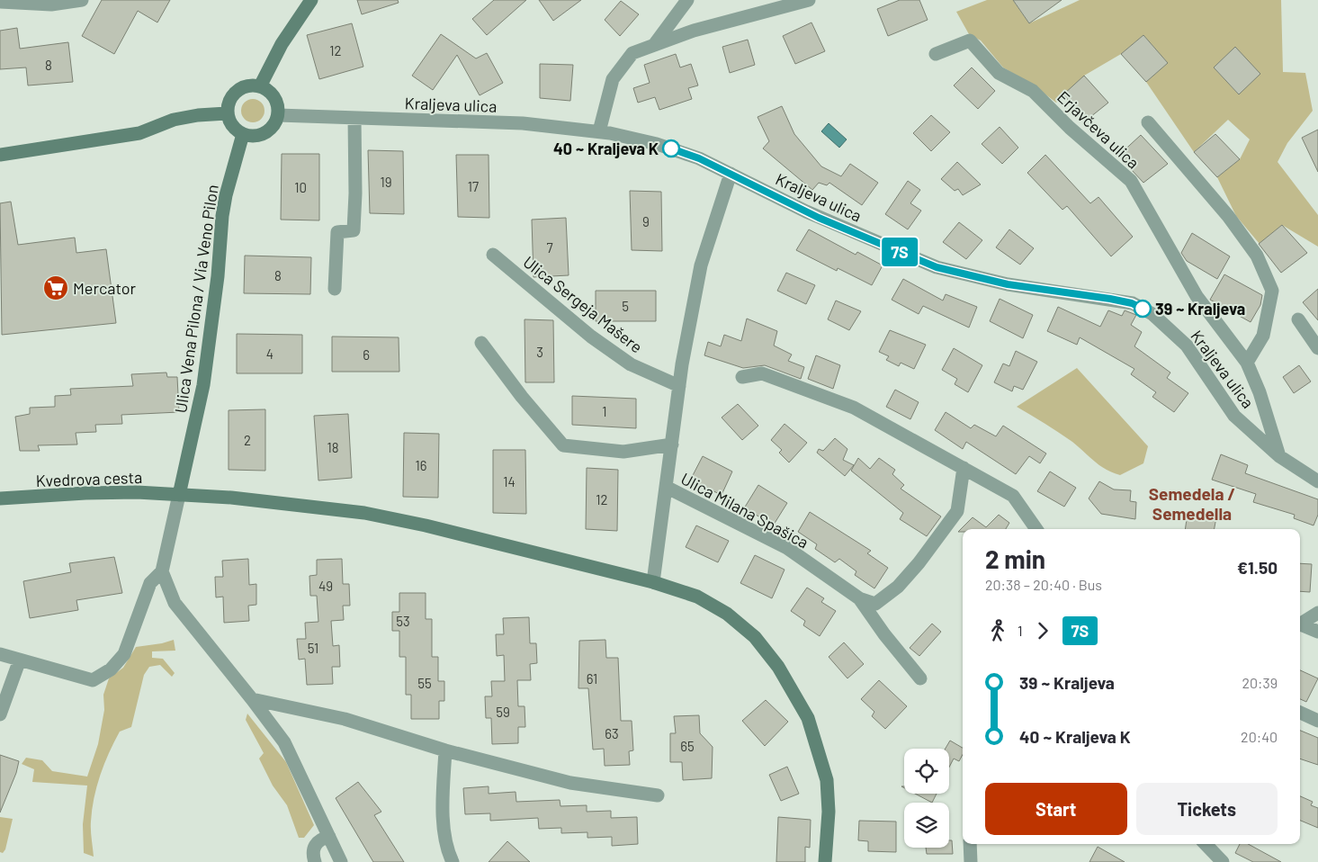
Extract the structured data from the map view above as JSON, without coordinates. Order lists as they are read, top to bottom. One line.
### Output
{"streets":{"street":["Kraljeva ulica","Erjavčeva ulica","Ulica Vena Pilona / Via Veno Pilon","Ulica Sergeja Mašere","Kvedrova cesta","Ulica Milana Spašica"]},"crossings":[["Kraljeva ulica","Erjavčeva ulica"],["Kraljeva ulica","Ulica Vena Pilona / Via Veno Pilon"],["Ulica Vena Pilona / Via Veno Pilon","Kvedrova cesta"]],"districts":["Semedela / Semedella"],"places":{"other":["40 ~ Kraljeva K","39 ~ Kraljeva"],"supermarket":["Mercator"]},"lines":["bus line 7S"],"house_numbers":["12","8","19","17","10","9","7","8","5","3","4","6","1","2","18","16","14","12","49","53","51","61","55","59","63","65"],"page":{"on_map":"7S","heading":["2 min","20:38 – 20:40 · Bus","€1.50"],"legs":["1","7S"],"list":[{"name":"39 ~ Kraljeva","value":"20:39"},{"name":"40 ~ Kraljeva K","value":"20:40"}],"buttons":["Start","Tickets"]}}
